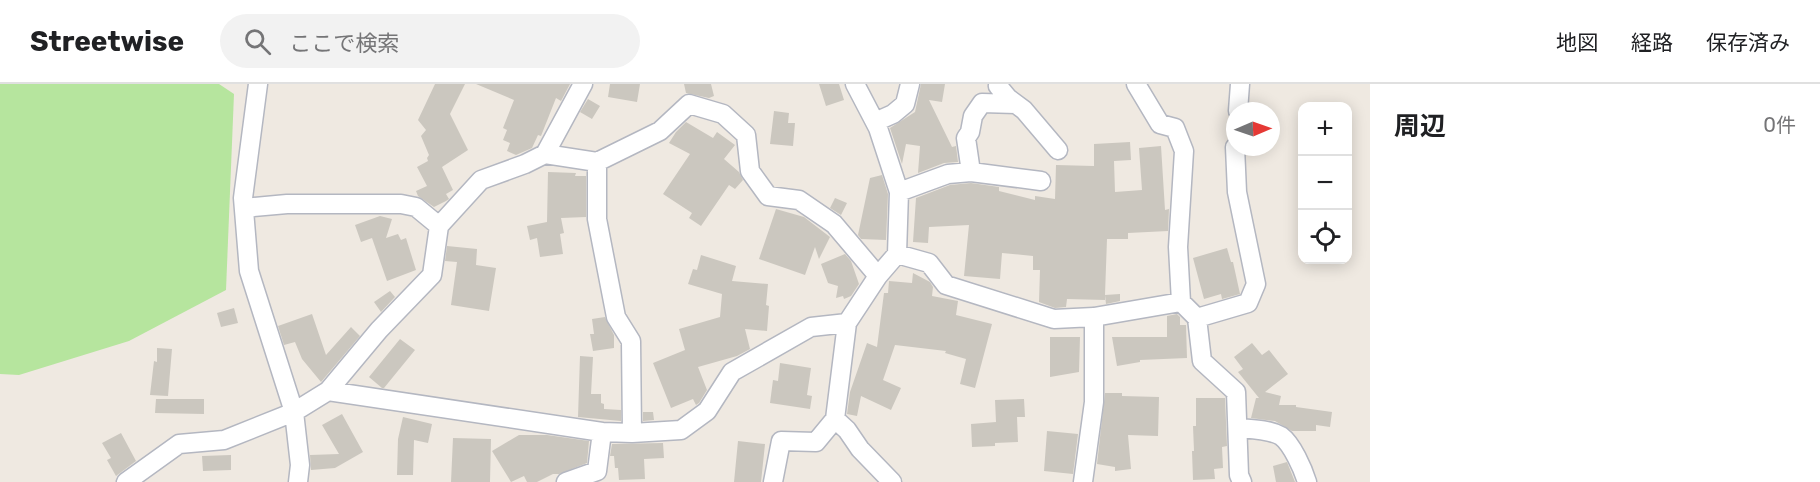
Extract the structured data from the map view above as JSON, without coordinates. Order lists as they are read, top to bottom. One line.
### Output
{"north":"right","page":{"header":"Streetwise","search":"ここで検索","nav":["地図","経路","保存済み"],"heading":["周辺","0件"],"map_buttons":["+","−"]}}
